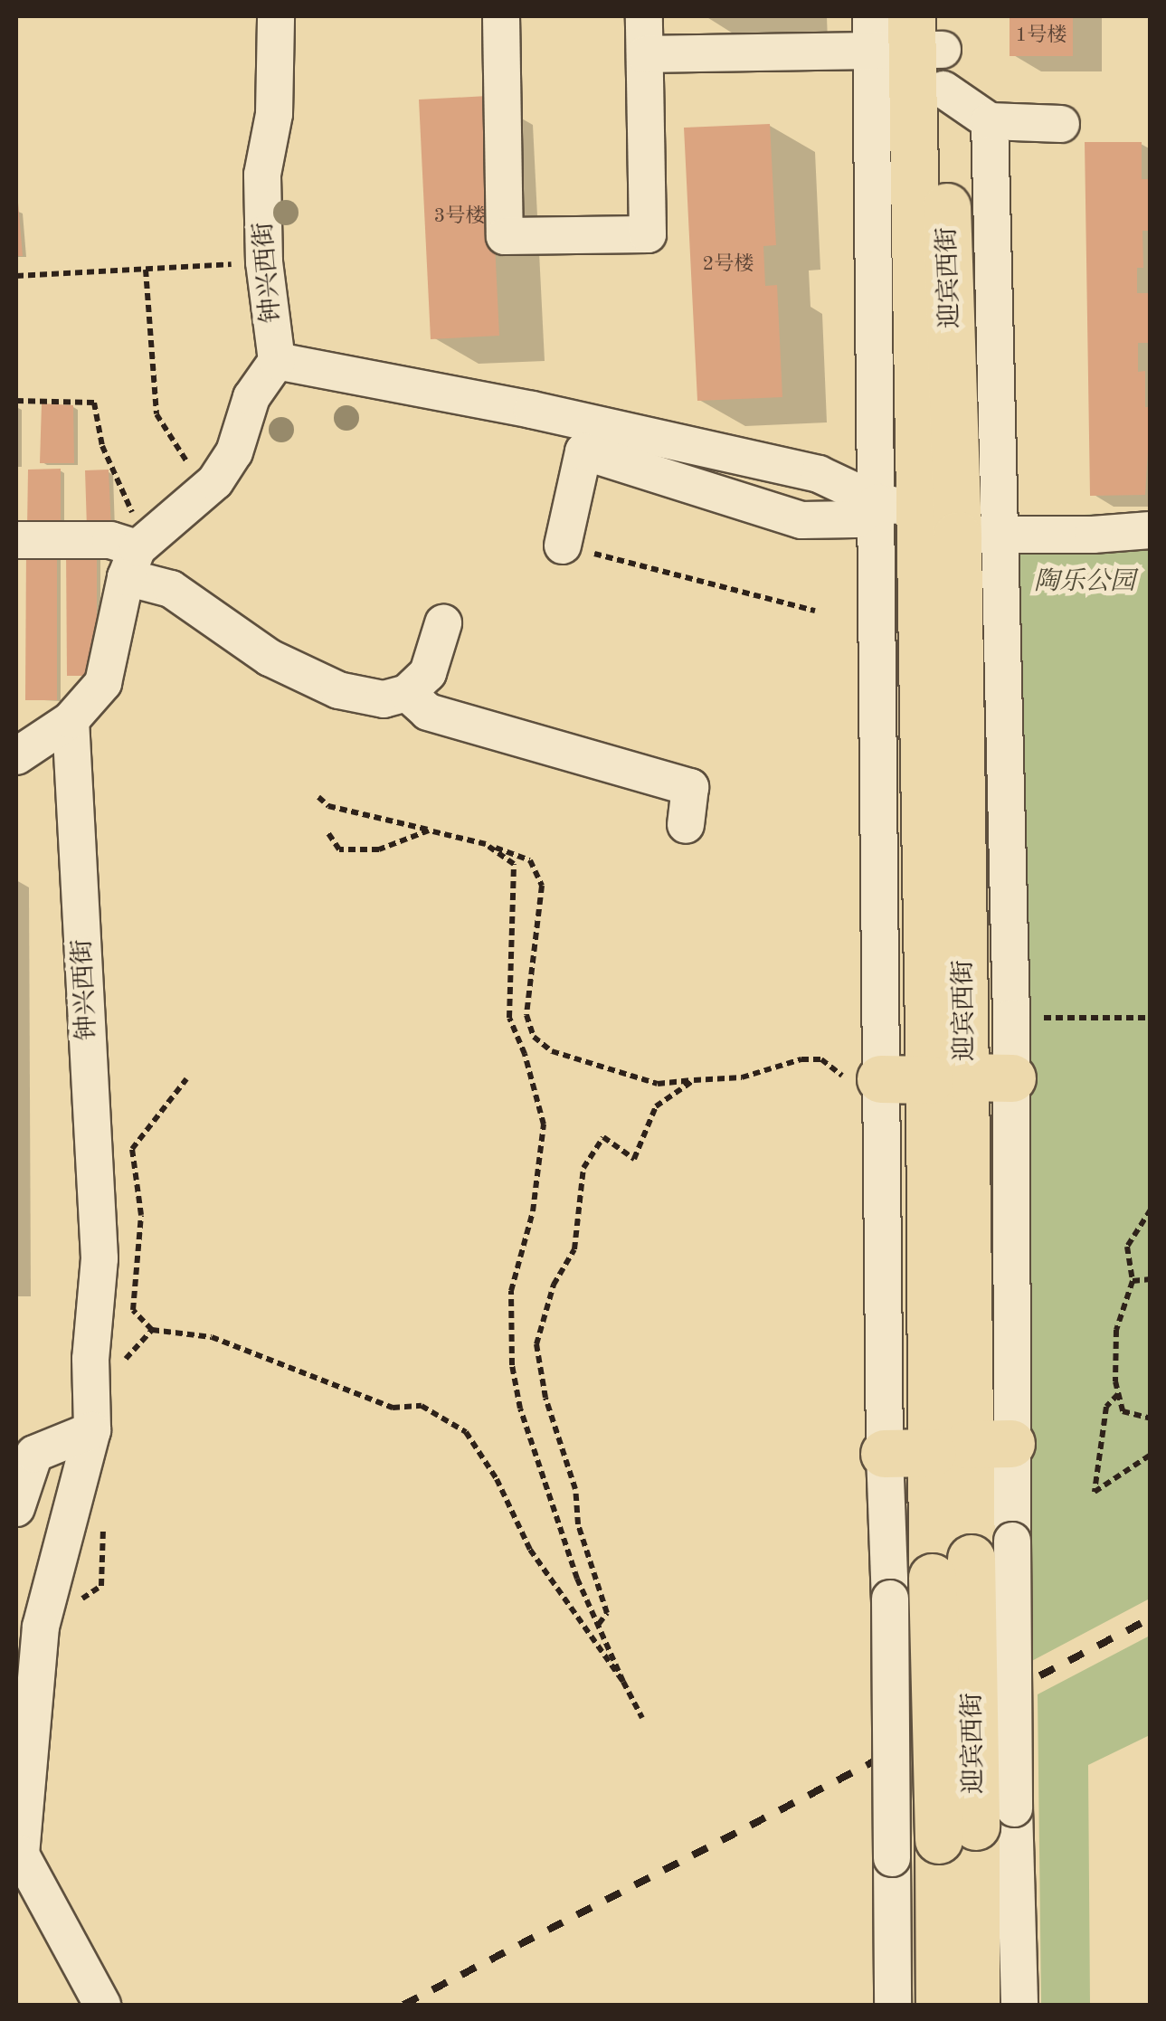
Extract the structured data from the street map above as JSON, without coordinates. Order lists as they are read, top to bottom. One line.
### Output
{"streets":{"main road":["迎宾西街"],"street":["钟兴西街"]},"parks":["陶乐公园"],"house_numbers":["1号楼","3号楼","2号楼"]}
